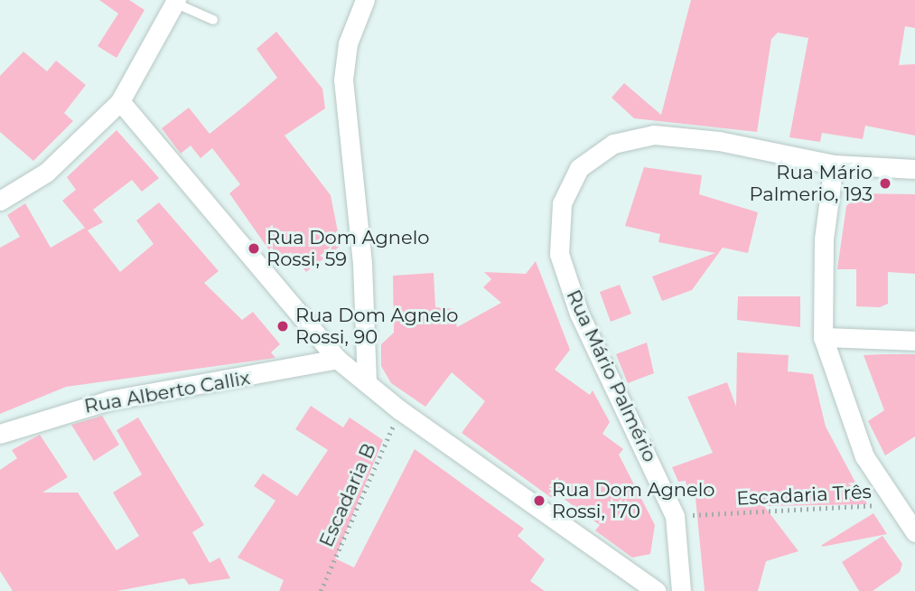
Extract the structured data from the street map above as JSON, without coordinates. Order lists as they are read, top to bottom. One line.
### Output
{"streets":{"street":["Rua Mário Palmério","Rua Alberto Callix"],"path":["Escadaria B","Escadaria Três"]},"crossings":[["Rua Mário Palmério","Escadaria Três"]],"places":["Rua Mário Palmerio, 193","Rua Dom Agnelo Rossi, 59","Rua Dom Agnelo Rossi, 90","Rua Dom Agnelo Rossi, 170"]}
